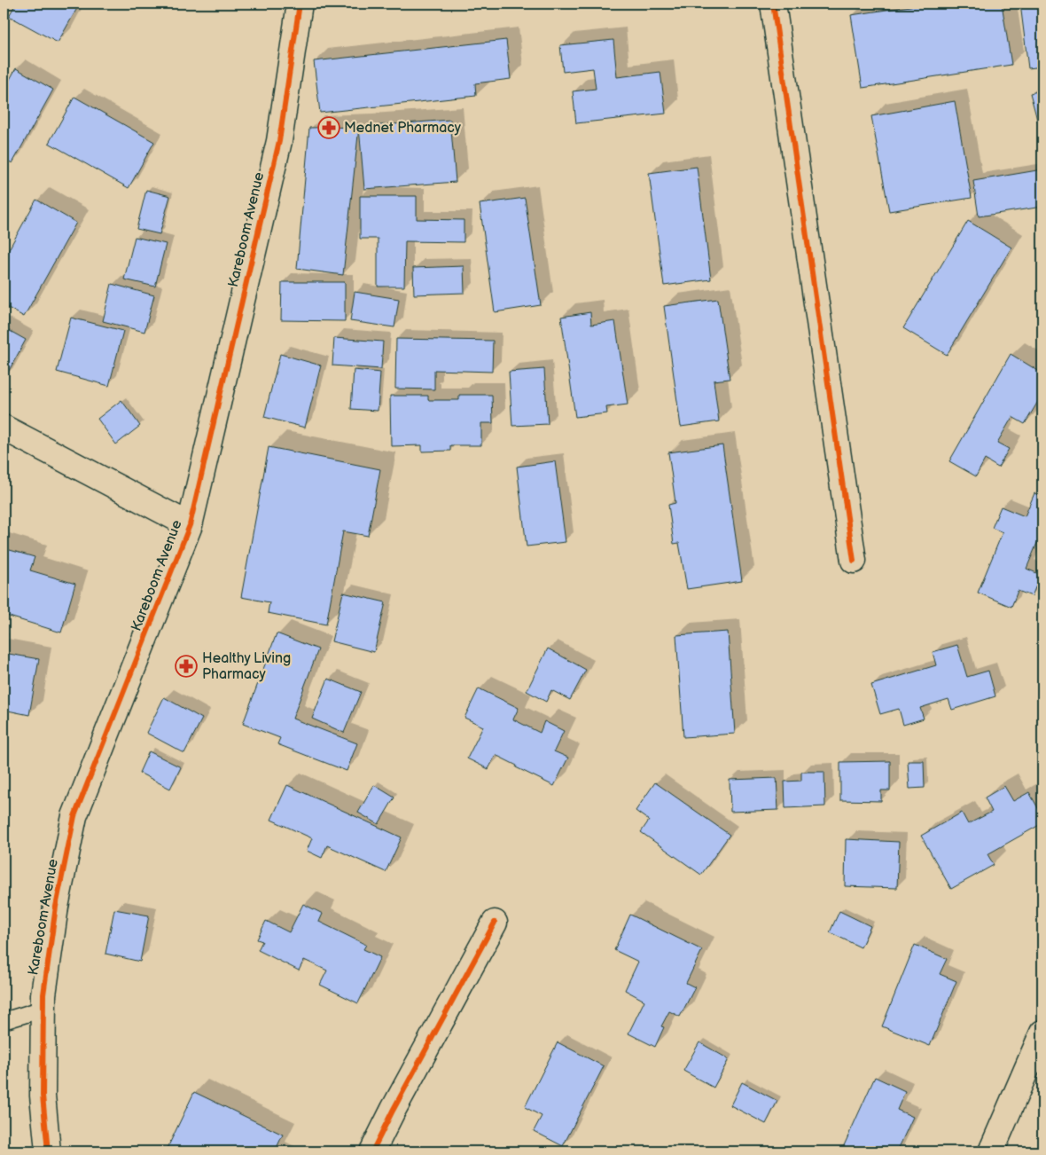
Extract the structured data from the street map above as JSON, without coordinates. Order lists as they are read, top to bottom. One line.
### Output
{"streets":{"street":["Kareboom Avenue"]},"places":{"pharmacy":["Mednet Pharmacy","Healthy Living Pharmacy"]}}
